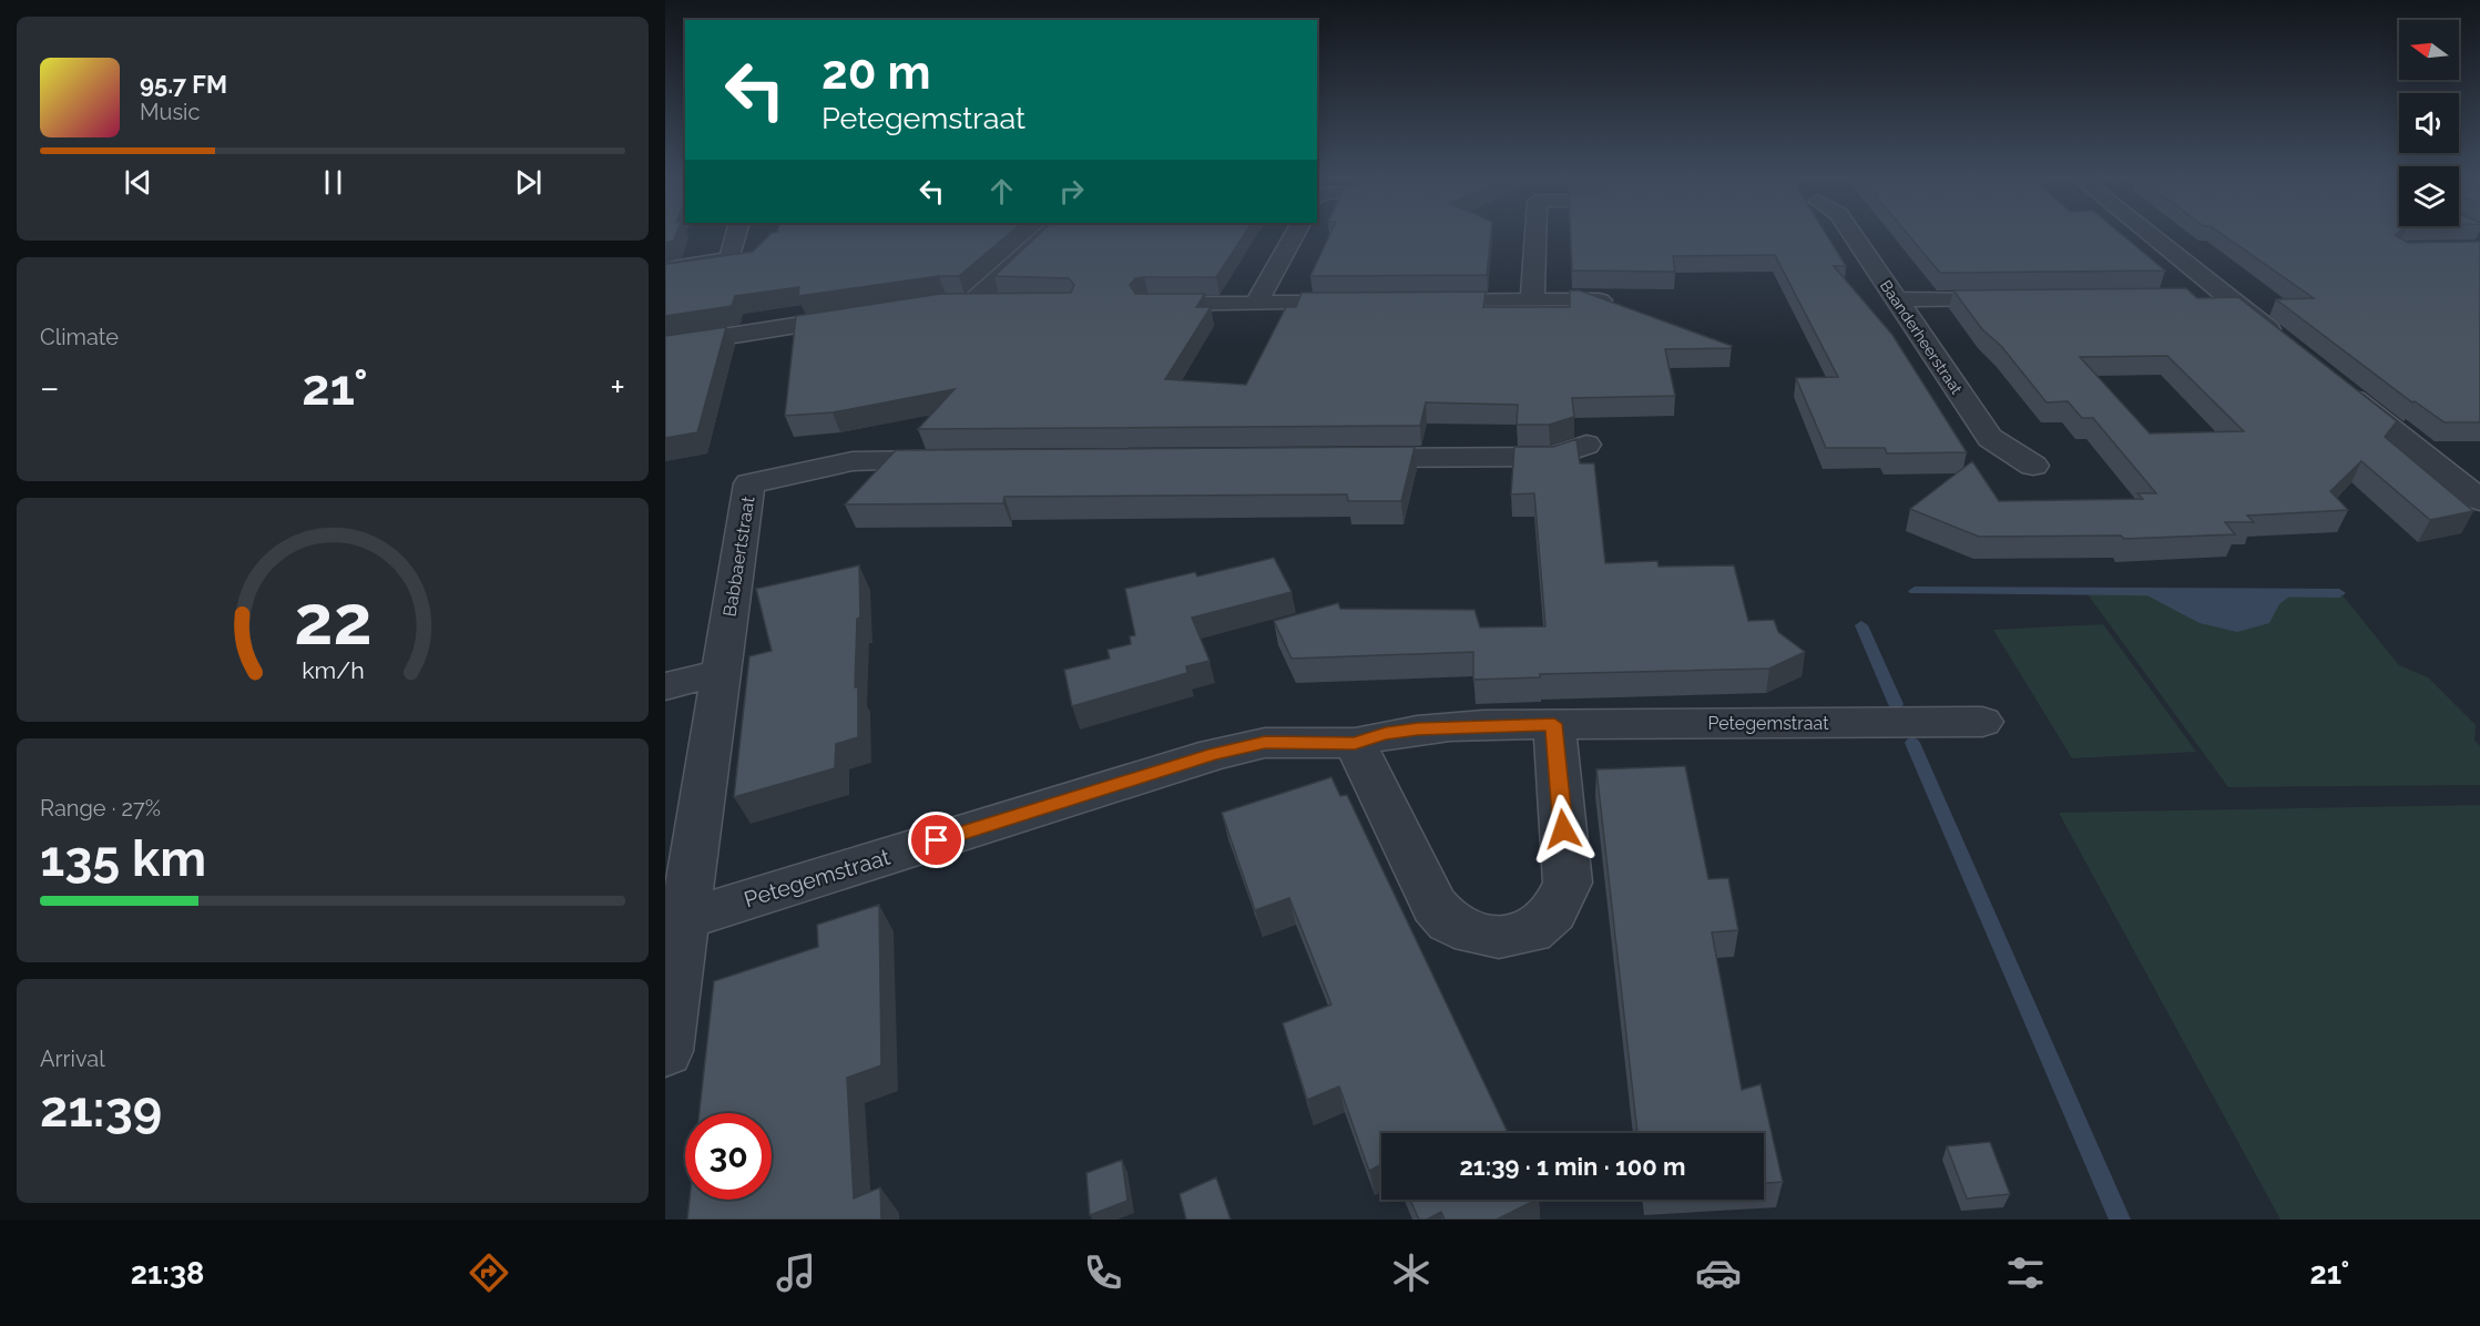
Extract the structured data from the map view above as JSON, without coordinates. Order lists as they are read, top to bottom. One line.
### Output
{"streets":{"street":["Baanderheerstraat","Babbaertstraat","Petegemstraat"]},"crossings":[["Babbaertstraat","Petegemstraat"]],"north":"left","page":{"turn":["20 m","Petegemstraat"],"song":["95.7 FM","Music"],"tile":["Climate",["Range · 27%","135 km"],["Arrival","21:39"]],"heat":["−","21°","+"],"limit":"30","trip":"21:39 · 1 min · 100 m","tabs":["21:38","21°"],"gauge":["22","km/h"]}}
